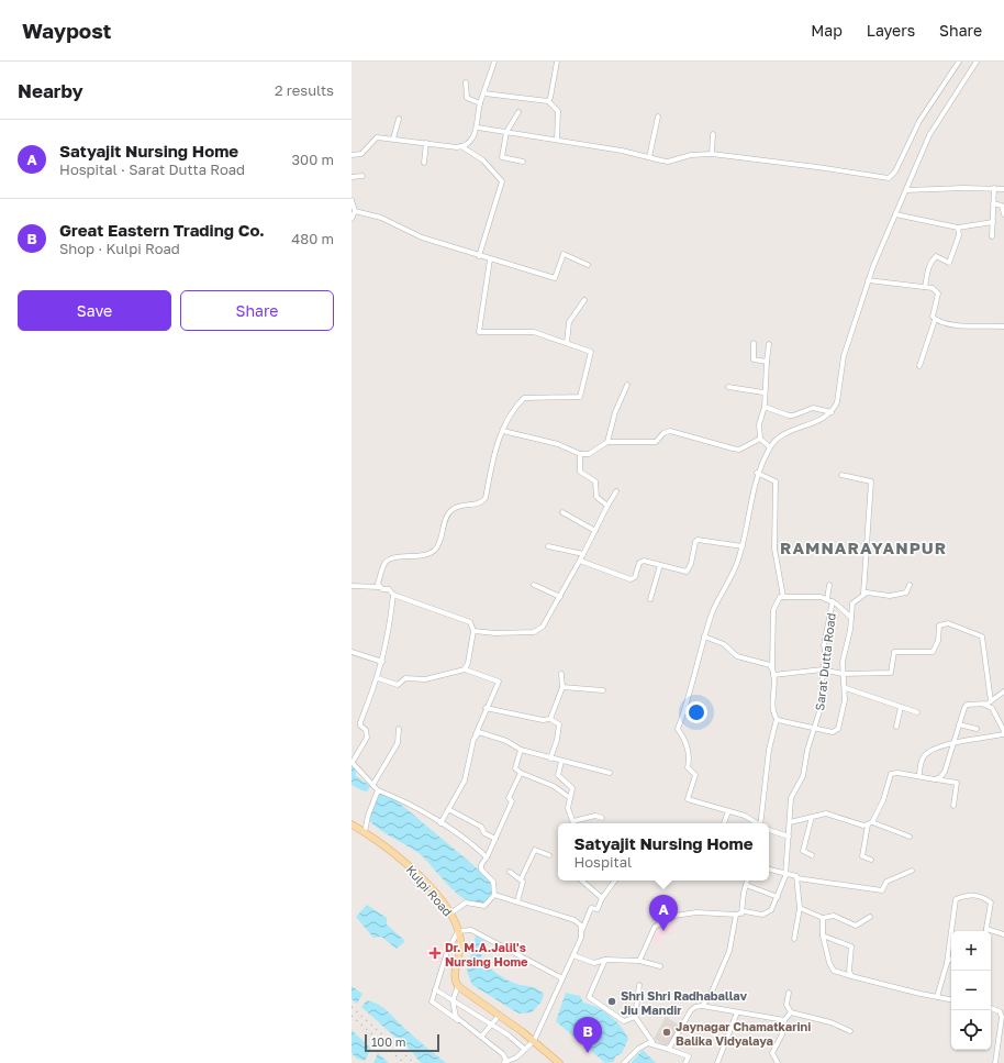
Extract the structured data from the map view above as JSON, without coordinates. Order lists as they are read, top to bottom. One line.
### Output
{"streets":{"main road":["Kulpi Road"],"street":["Sarat Dutta Road"]},"districts":["RAMNARAYANPUR"],"places":{"health":["Dr. M.A.Jalil's Nursing Home"],"other":["Shri Shri Radhaballav Jiu Mandir","Jaynagar Chamatkarini Balika Vidyalaya"]},"scale_bar":"100 m","page":{"header":"Waypost","nav":["Map","Layers","Share"],"heading":["Nearby","2 results"],"list":[{"mark":"A","name":"Satyajit Nursing Home","note":"Hospital · Sarat Dutta Road","value":"300 m"},{"mark":"B","name":"Great Eastern Trading Co.","note":"Shop · Kulpi Road","value":"480 m"}],"buttons":["Save","Share"],"popup":["Satyajit Nursing Home","Hospital"],"pins":["A","B"],"map_buttons":["+","−"],"scale":"100 m"}}
